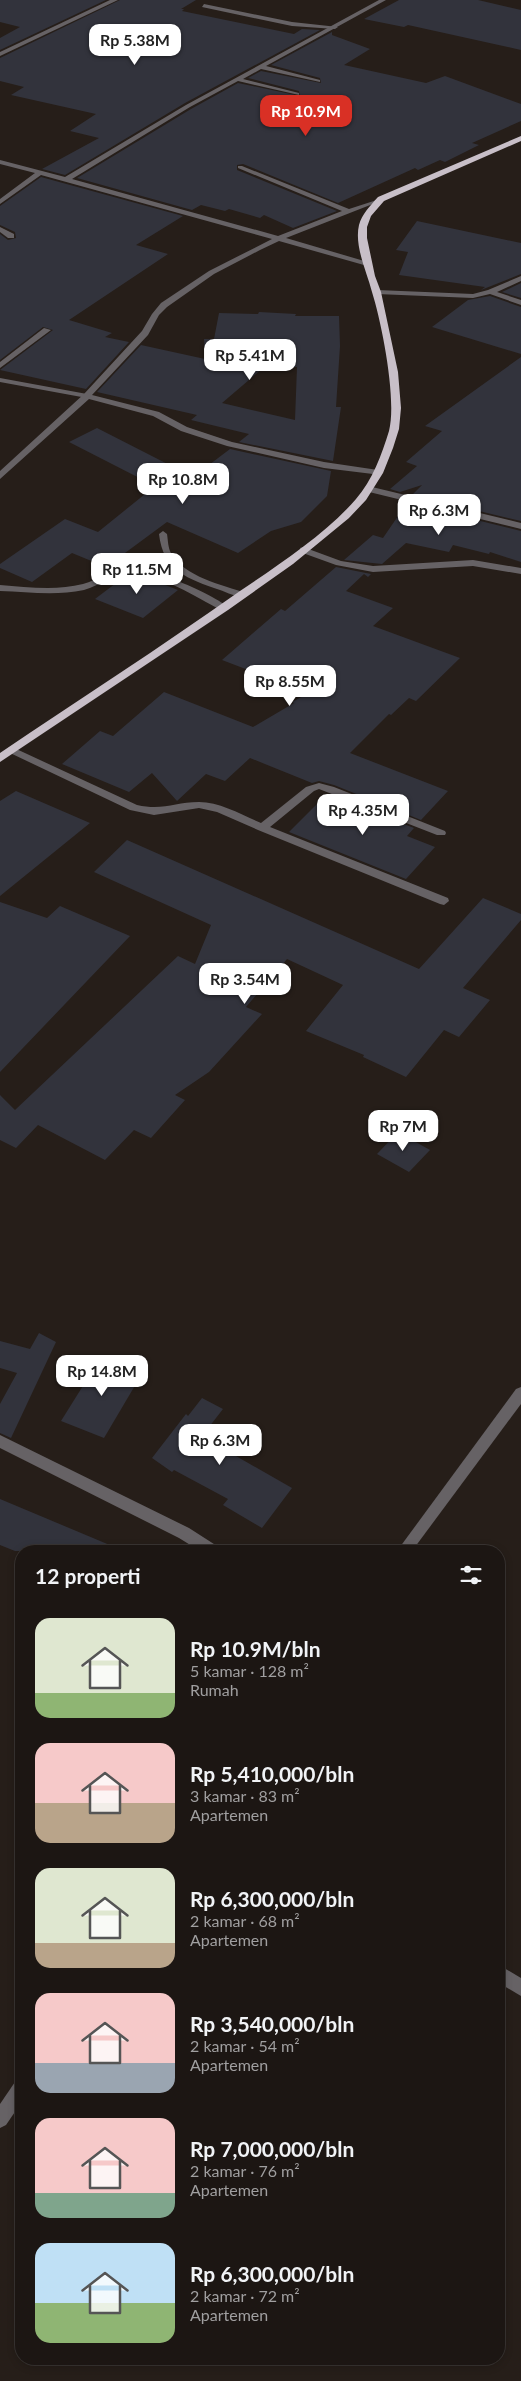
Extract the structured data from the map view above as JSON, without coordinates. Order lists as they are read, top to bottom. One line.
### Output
{"page":{"price":["Rp 5.38M","Rp 10.9M","Rp 5.41M","Rp 10.8M","Rp 6.3M","Rp 11.5M","Rp 8.55M","Rp 4.35M","Rp 3.54M","Rp 7M","Rp 14.8M","Rp 6.3M"],"heading":"12 properti","list":[{"name":"Rp 10.9M/bln","note":"5 kamar · 128 m² · Rumah"},{"name":"Rp 5,410,000/bln","note":"3 kamar · 83 m² · Apartemen"},{"name":"Rp 6,300,000/bln","note":"2 kamar · 68 m² · Apartemen"},{"name":"Rp 3,540,000/bln","note":"2 kamar · 54 m² · Apartemen"},{"name":"Rp 7,000,000/bln","note":"2 kamar · 76 m² · Apartemen"},{"name":"Rp 6,300,000/bln","note":"2 kamar · 72 m² · Apartemen"}]}}
